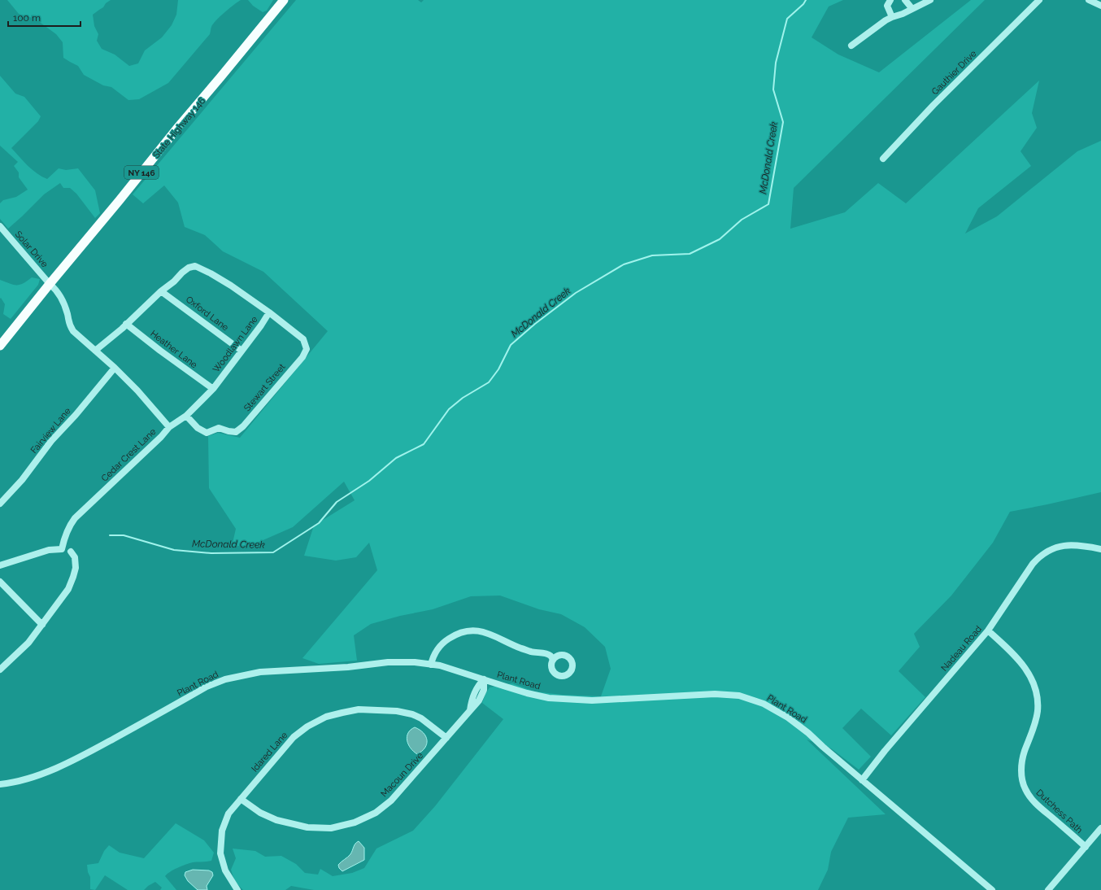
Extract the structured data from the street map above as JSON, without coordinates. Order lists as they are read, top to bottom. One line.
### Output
{"streets":{"main road":["State Highway 146","NY 146"],"street":["Gauthier Drive","Solar Drive","Oxford Lane","Woodlawn Lane","Heather Lane","Stewart Street","Fairview Lane","Cedar Crest Lane","Nadeau Road","Plant Road","Idared Lane","Macoun Drive","Dutchess Path"]},"crossings":[["State Highway 146","Solar Drive"],["State Highway 146","Cedar Crest Lane"],["Solar Drive","Cedar Crest Lane"],["Oxford Lane","Woodlawn Lane"],["Woodlawn Lane","Heather Lane"],["Woodlawn Lane","Stewart Street"],["Woodlawn Lane","Cedar Crest Lane"],["Fairview Lane","Cedar Crest Lane"],["Nadeau Road","Plant Road"],["Nadeau Road","Dutchess Path"],["Plant Road","Macoun Drive"],["Idared Lane","Macoun Drive"]],"water":["McDonald Creek"],"scale_bar":"100 m"}
